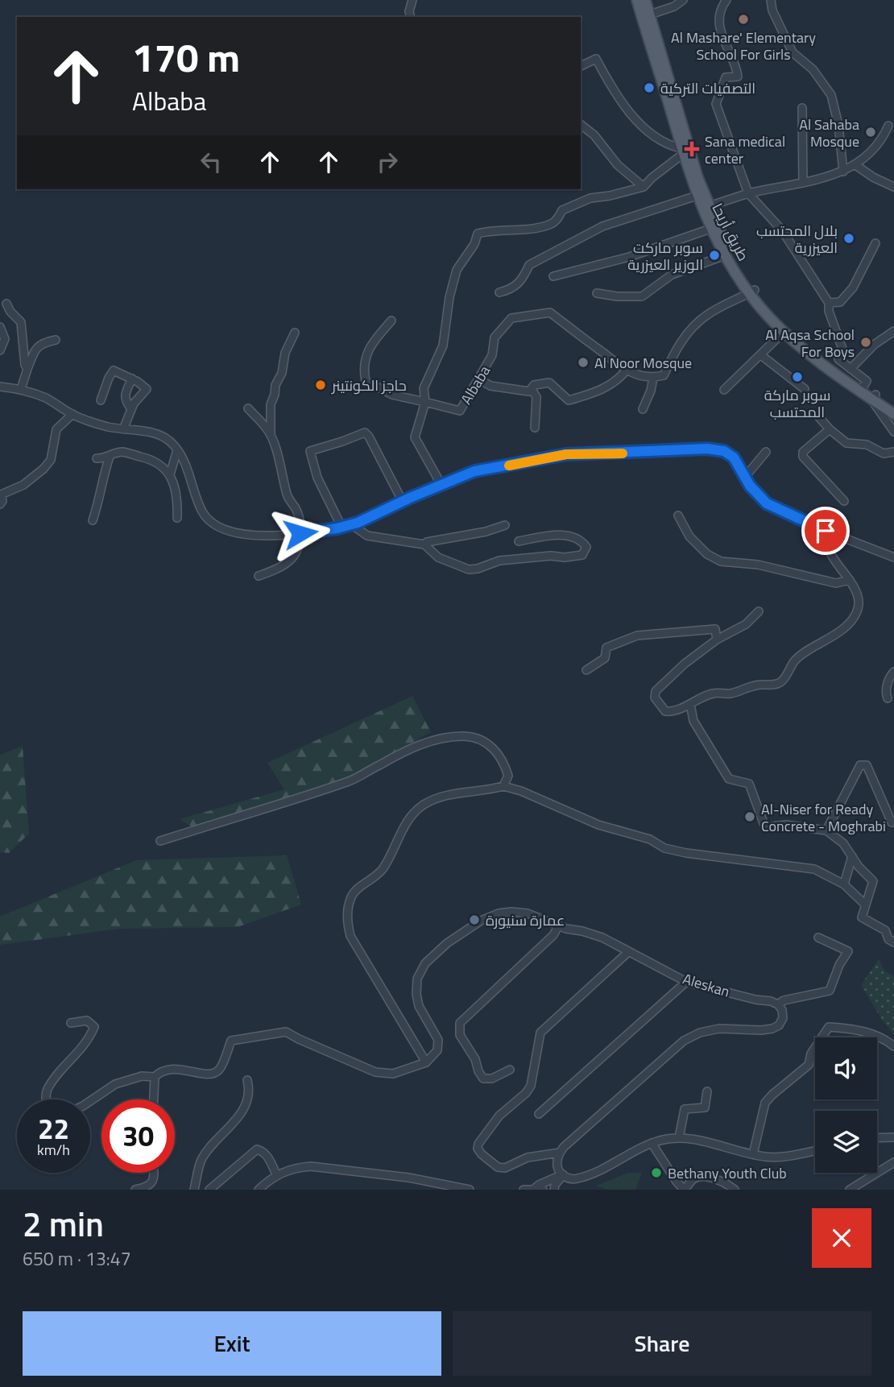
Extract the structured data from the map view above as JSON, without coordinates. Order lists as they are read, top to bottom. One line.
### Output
{"streets":{"main road":["طريق أريحا"],"street":["Albaba","Aleskan"]},"places":{"other":["Al Mashare' Elementary School For Girls","التصفيات التركية","Al Sahaba Mosque","بلال المحتسب العيزرية","سوبر ماركت الوزير العيزرية","Al Aqsa School For Boys","Al Noor Mosque","سوبر ماركة المحتسب","حاجز الكونتينر","Al-Niser for Ready Concrete - Moghrabi","عمارة سنيورة","Bethany Youth Club"],"health":["Sana medical center"]},"page":{"turn":["170 m","Albaba"],"speed":"22 km/h","limit":"30","heading":["2 min","650 m · 13:47"],"buttons":["Exit","Share"]}}
